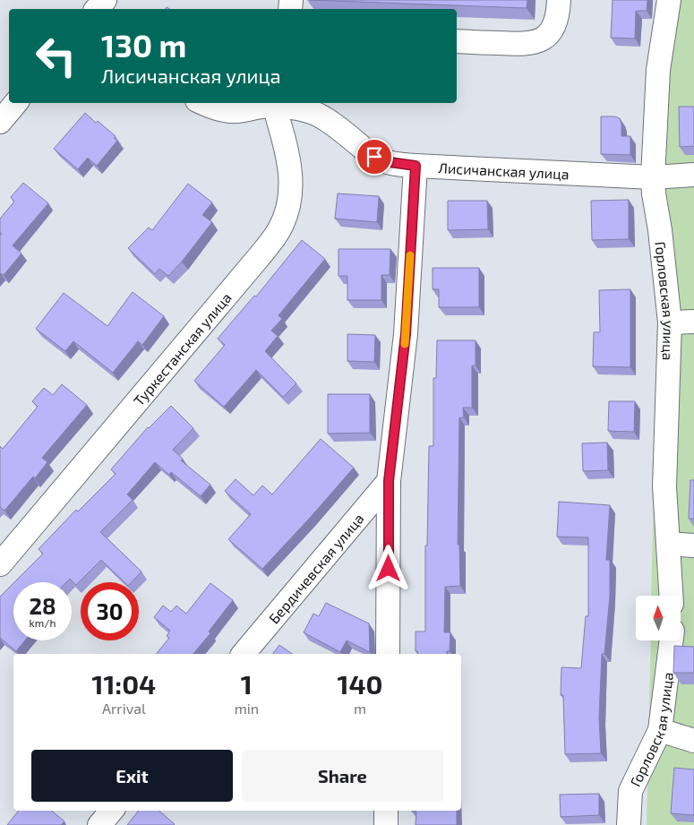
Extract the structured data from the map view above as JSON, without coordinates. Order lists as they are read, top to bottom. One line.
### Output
{"streets":{"street":["Лисичанская улица","Горловская улица","Туркестанская улица","Бердичевская улица"]},"crossings":[["Лисичанская улица","Горловская улица"],["Лисичанская улица","Туркестанская улица"]],"north":"top","page":{"turn":["130 m","Лисичанская улица"],"speed":"28 km/h","limit":"30","eta":["11:04","Arrival","1","min","140","m"],"buttons":["Exit","Share"]}}
